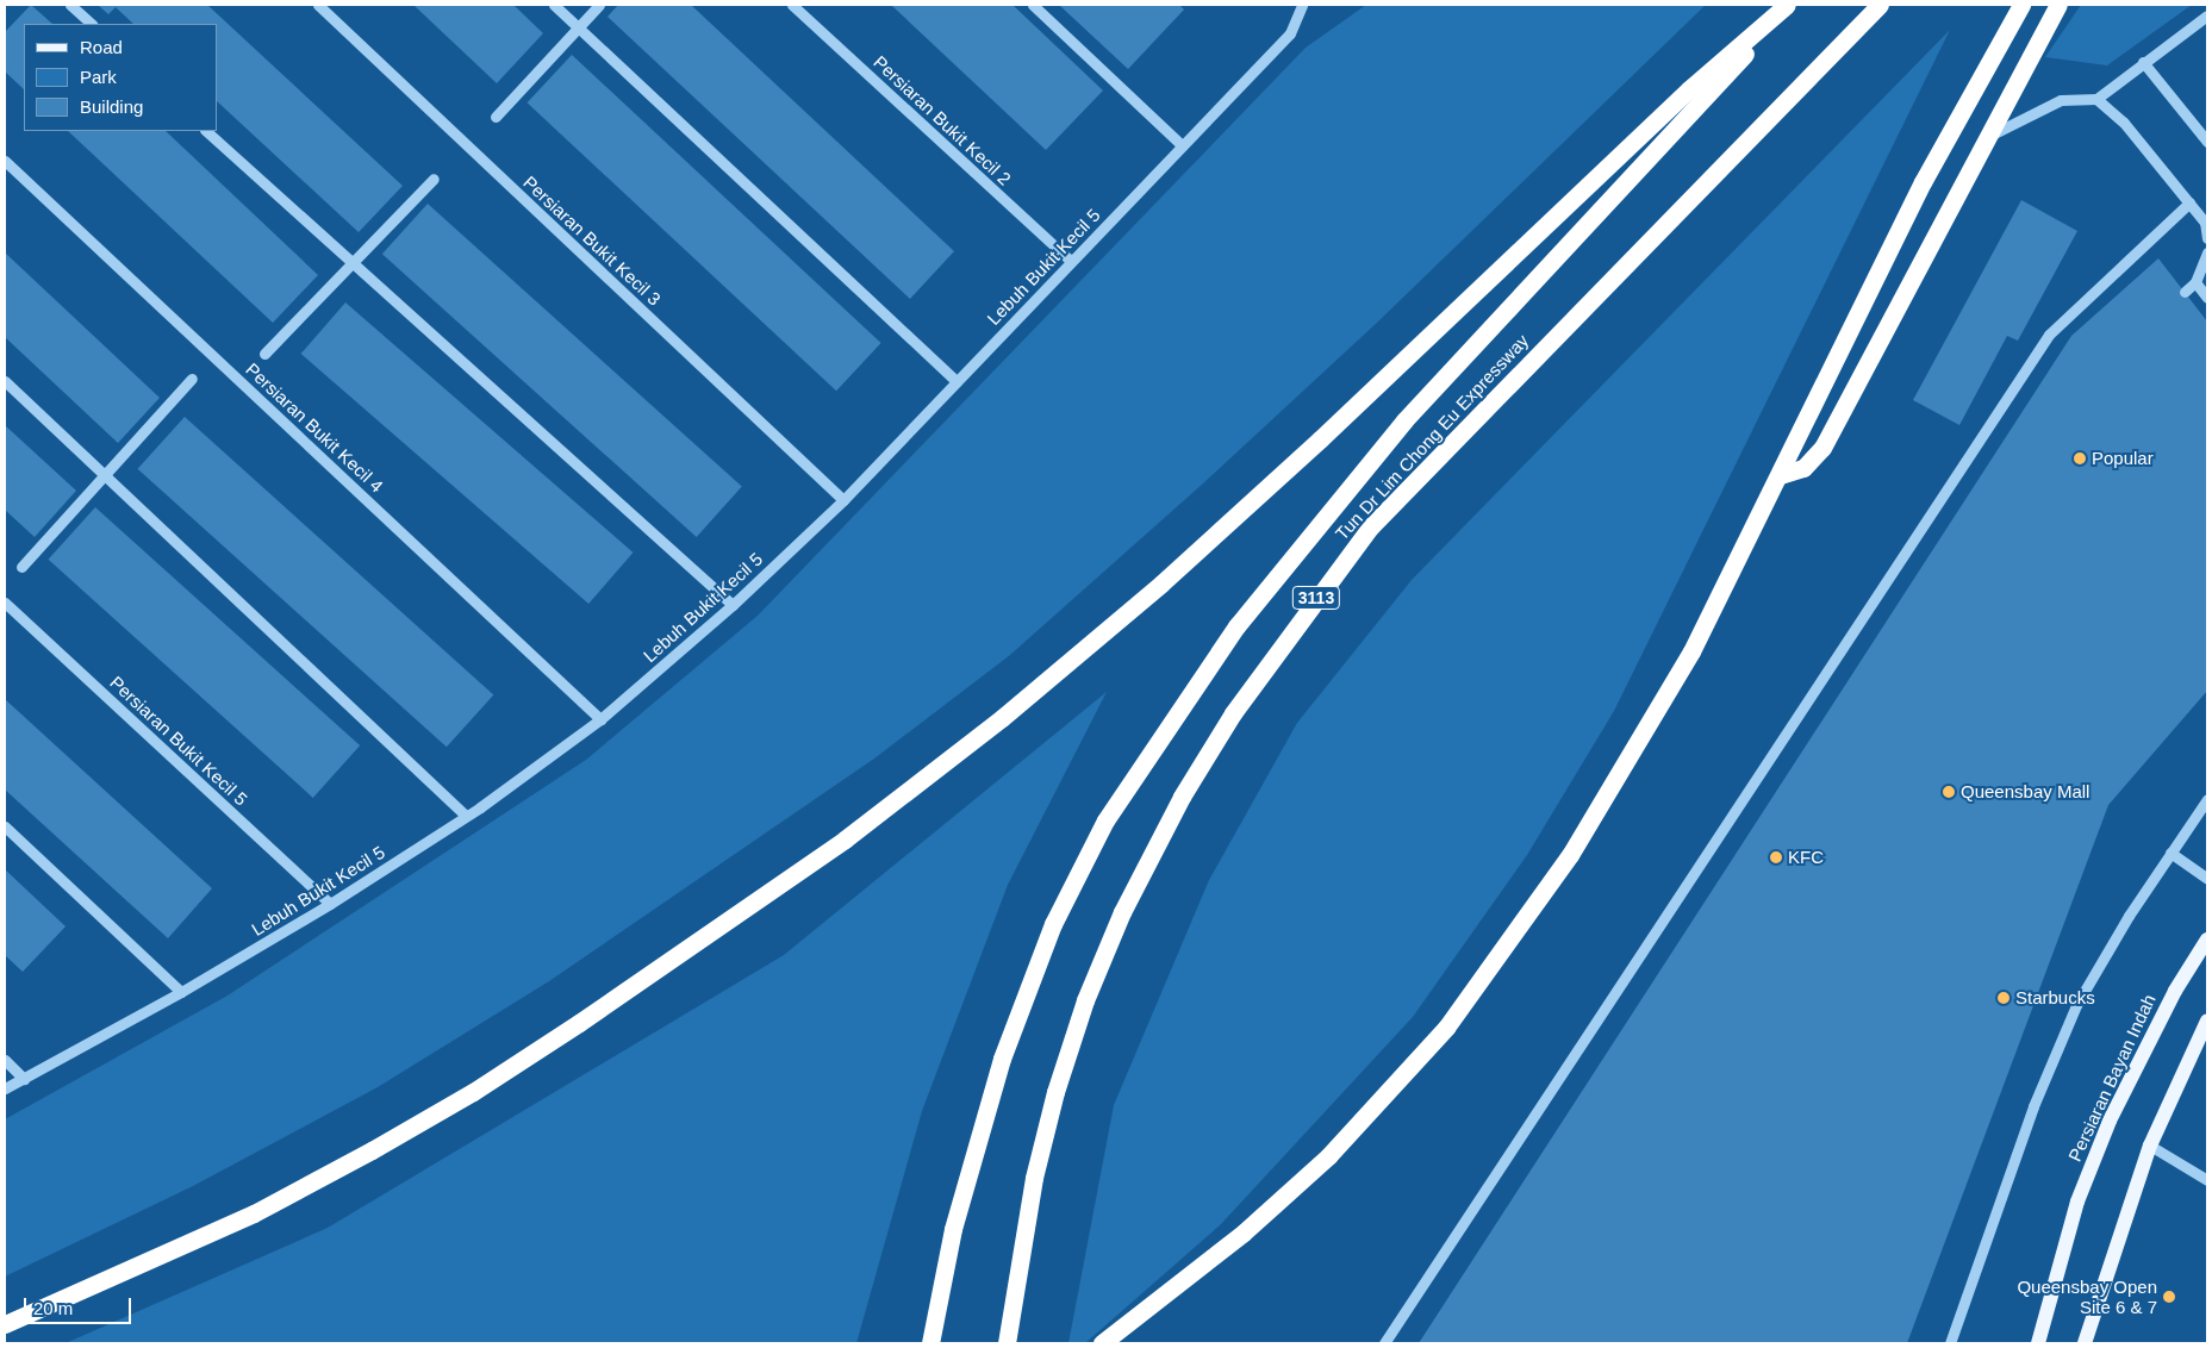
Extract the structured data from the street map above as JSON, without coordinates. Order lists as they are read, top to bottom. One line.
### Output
{"streets":{"highway":["Tun Dr Lim Chong Eu Expressway","3113"],"main road":["Persiaran Bayan Indah"],"street":["Persiaran Bukit Kecil 2","Persiaran Bukit Kecil 3","Lebuh Bukit Kecil 5","Persiaran Bukit Kecil 4","Persiaran Bukit Kecil 5"]},"crossings":[["Persiaran Bukit Kecil 2","Lebuh Bukit Kecil 5"],["Persiaran Bukit Kecil 3","Lebuh Bukit Kecil 5"],["Lebuh Bukit Kecil 5","Persiaran Bukit Kecil 4"],["Lebuh Bukit Kecil 5","Persiaran Bukit Kecil 5"]],"places":["Popular","Queensbay Mall","KFC","Starbucks","Queensbay Open Site 6 & 7"],"legend":["Road","Park","Building"],"scale_bar":"20 m"}
